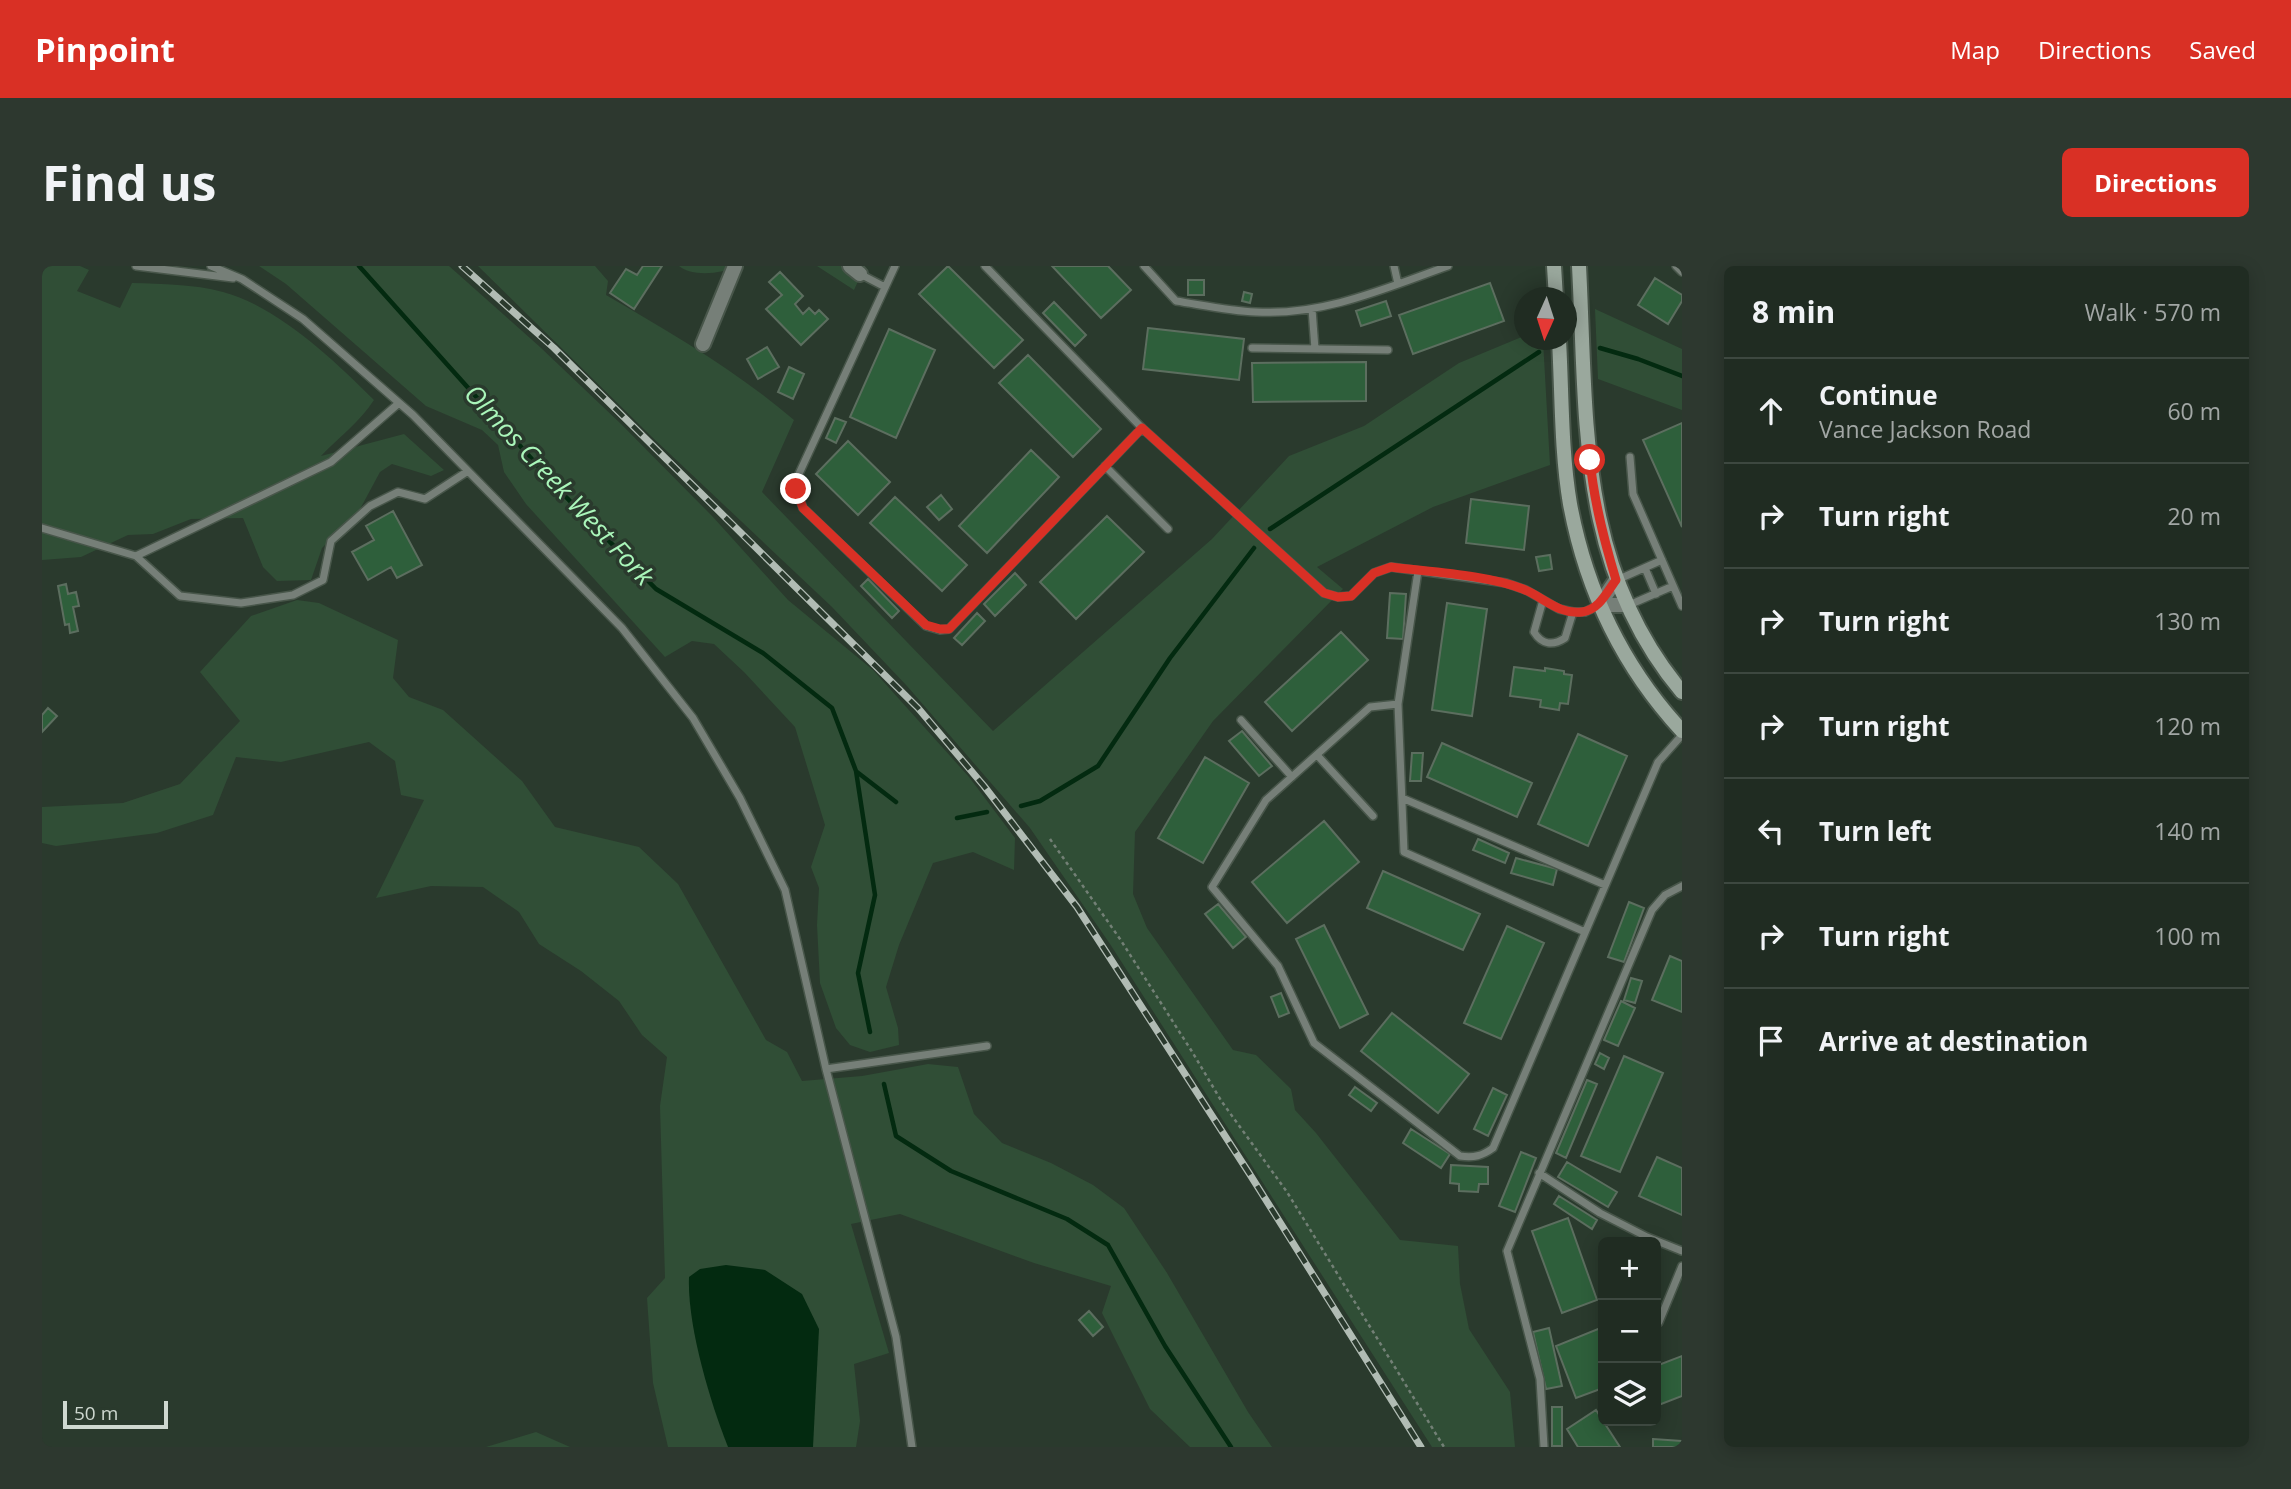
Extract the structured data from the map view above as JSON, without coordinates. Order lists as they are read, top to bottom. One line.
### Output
{"water":["Olmos Creek West Fork"],"scale_bar":"50 m","north":"bottom","page":{"header":"Pinpoint","nav":["Map","Directions","Saved"],"buttons":"Directions","title":"Find us","heading":["8 min","Walk · 570 m"],"list":[["Continue","Vance Jackson Road","60 m"],["Turn right","20 m"],["Turn right","130 m"],["Turn right","120 m"],["Turn left","140 m"],["Turn right","100 m"],"Arrive at destination"],"map_buttons":["+","−"],"scale":"50 m"}}
